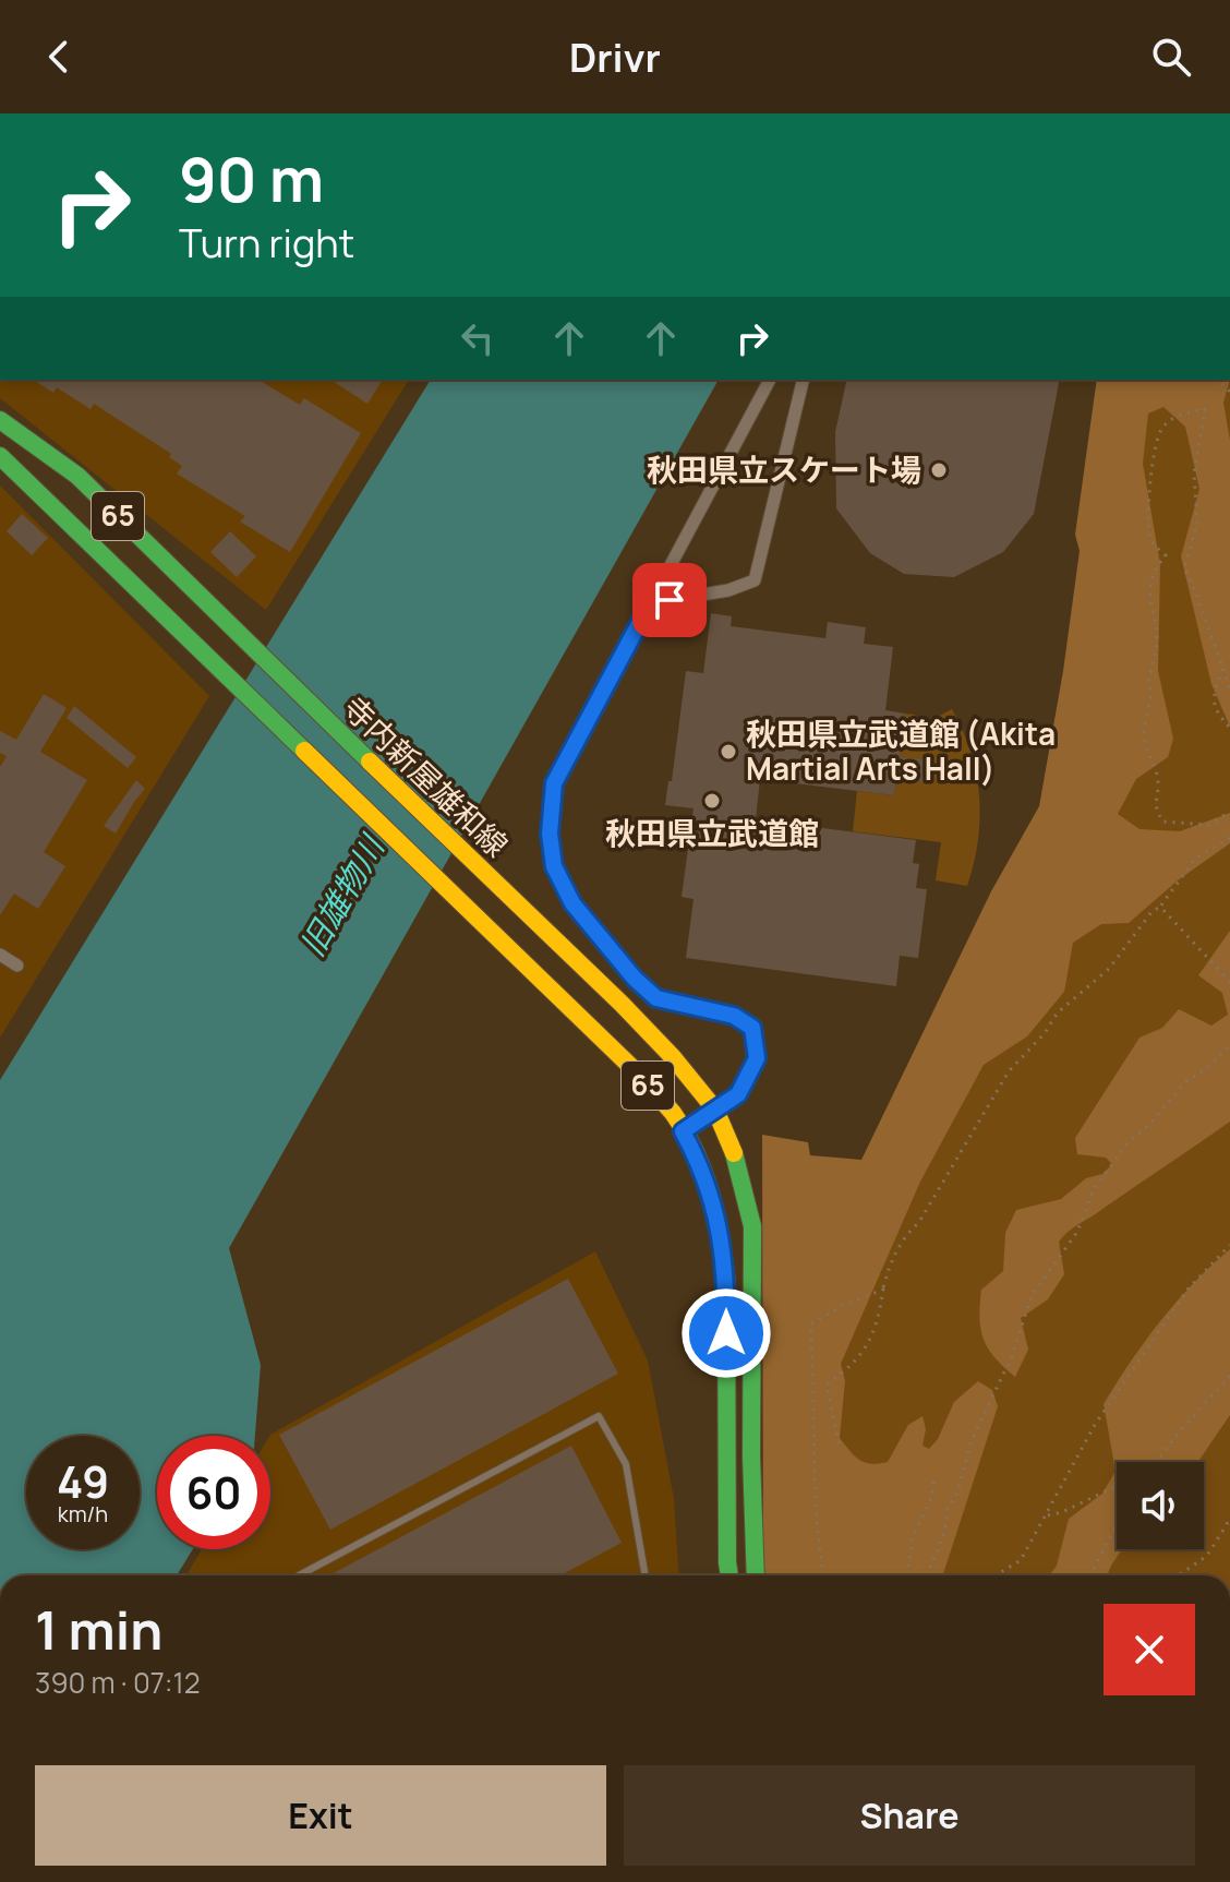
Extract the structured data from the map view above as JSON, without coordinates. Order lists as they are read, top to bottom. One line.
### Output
{"streets":{"main road":["65","寺内新屋雄和線"]},"water":["旧雄物川"],"places":["秋田県立スケート場","秋田県立武道館 (Akita Martial Arts Hall)","秋田県立武道館"],"page":{"header":"Drivr","turn":["90 m","Turn right"],"speed":"49 km/h","limit":"60","heading":["1 min","390 m · 07:12"],"buttons":["Exit","Share"]}}
